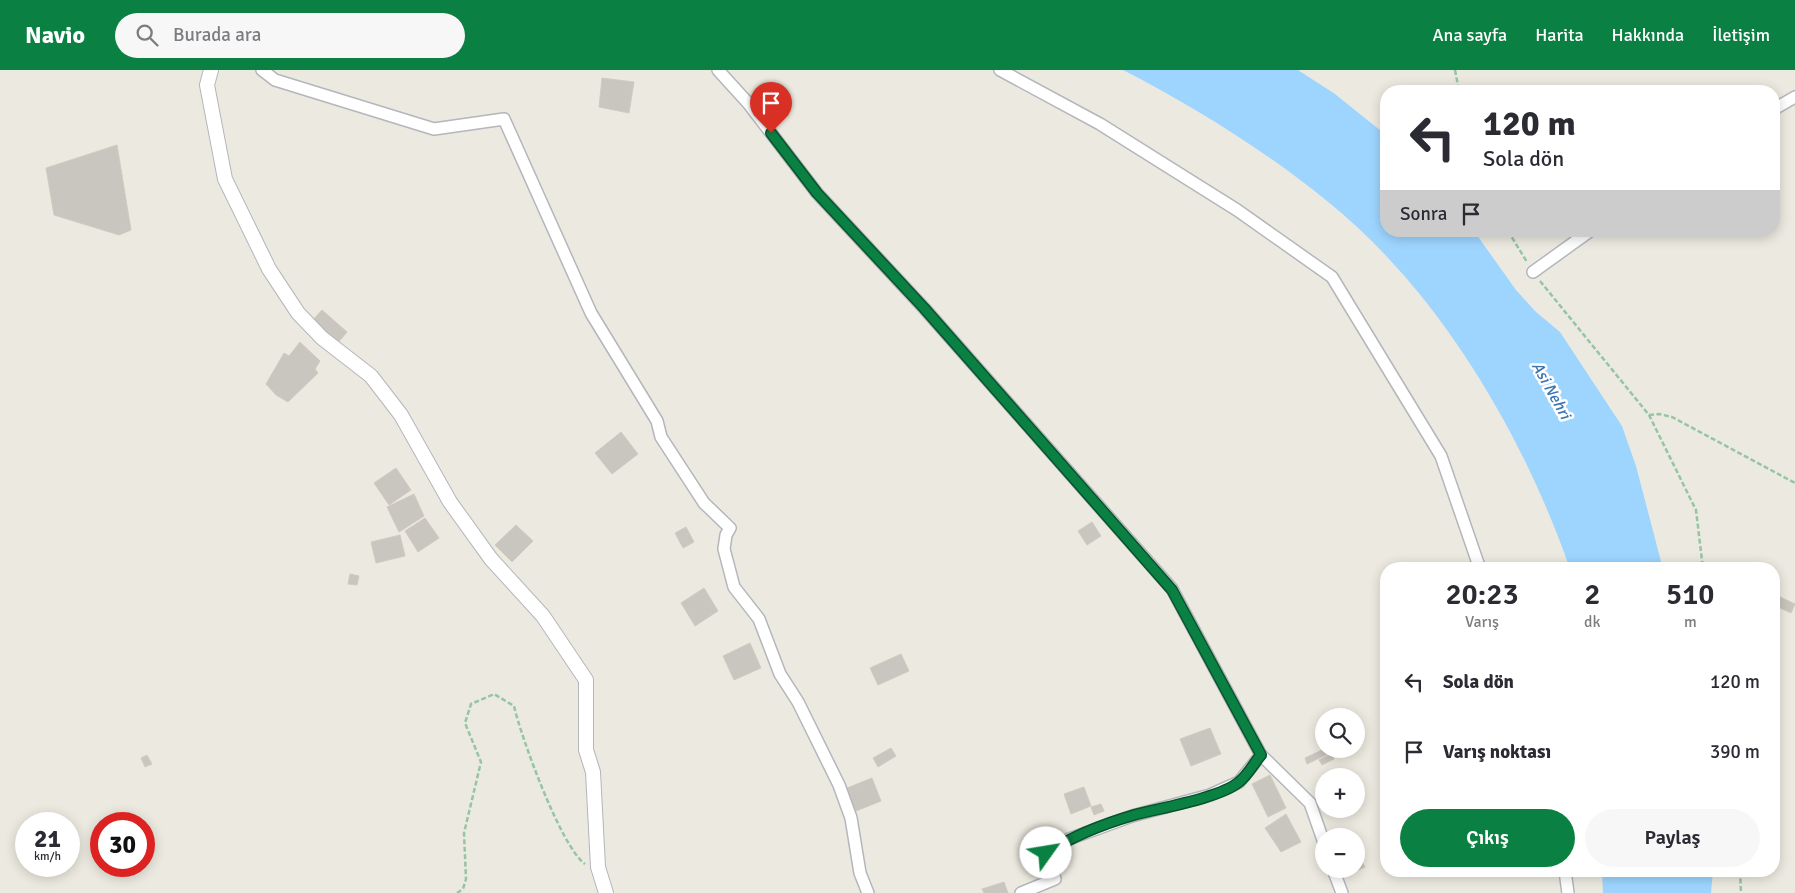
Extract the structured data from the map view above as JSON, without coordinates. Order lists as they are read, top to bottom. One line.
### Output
{"water":["Asi Nehri"],"page":{"header":"Navio","search":"Burada ara","nav":["Ana sayfa","Harita","Hakkında","İletişim"],"turn":["120 m","Sola dön"],"then":"Sonra","eta":["20:23","Varış","2","dk","510","m"],"list":[{"name":"Sola dön","value":"120 m"},{"name":"Varış noktası","value":"390 m"}],"map_buttons":["+","−"],"buttons":["Çıkış","Paylaş"],"speed":"21 km/h","limit":"30"}}
